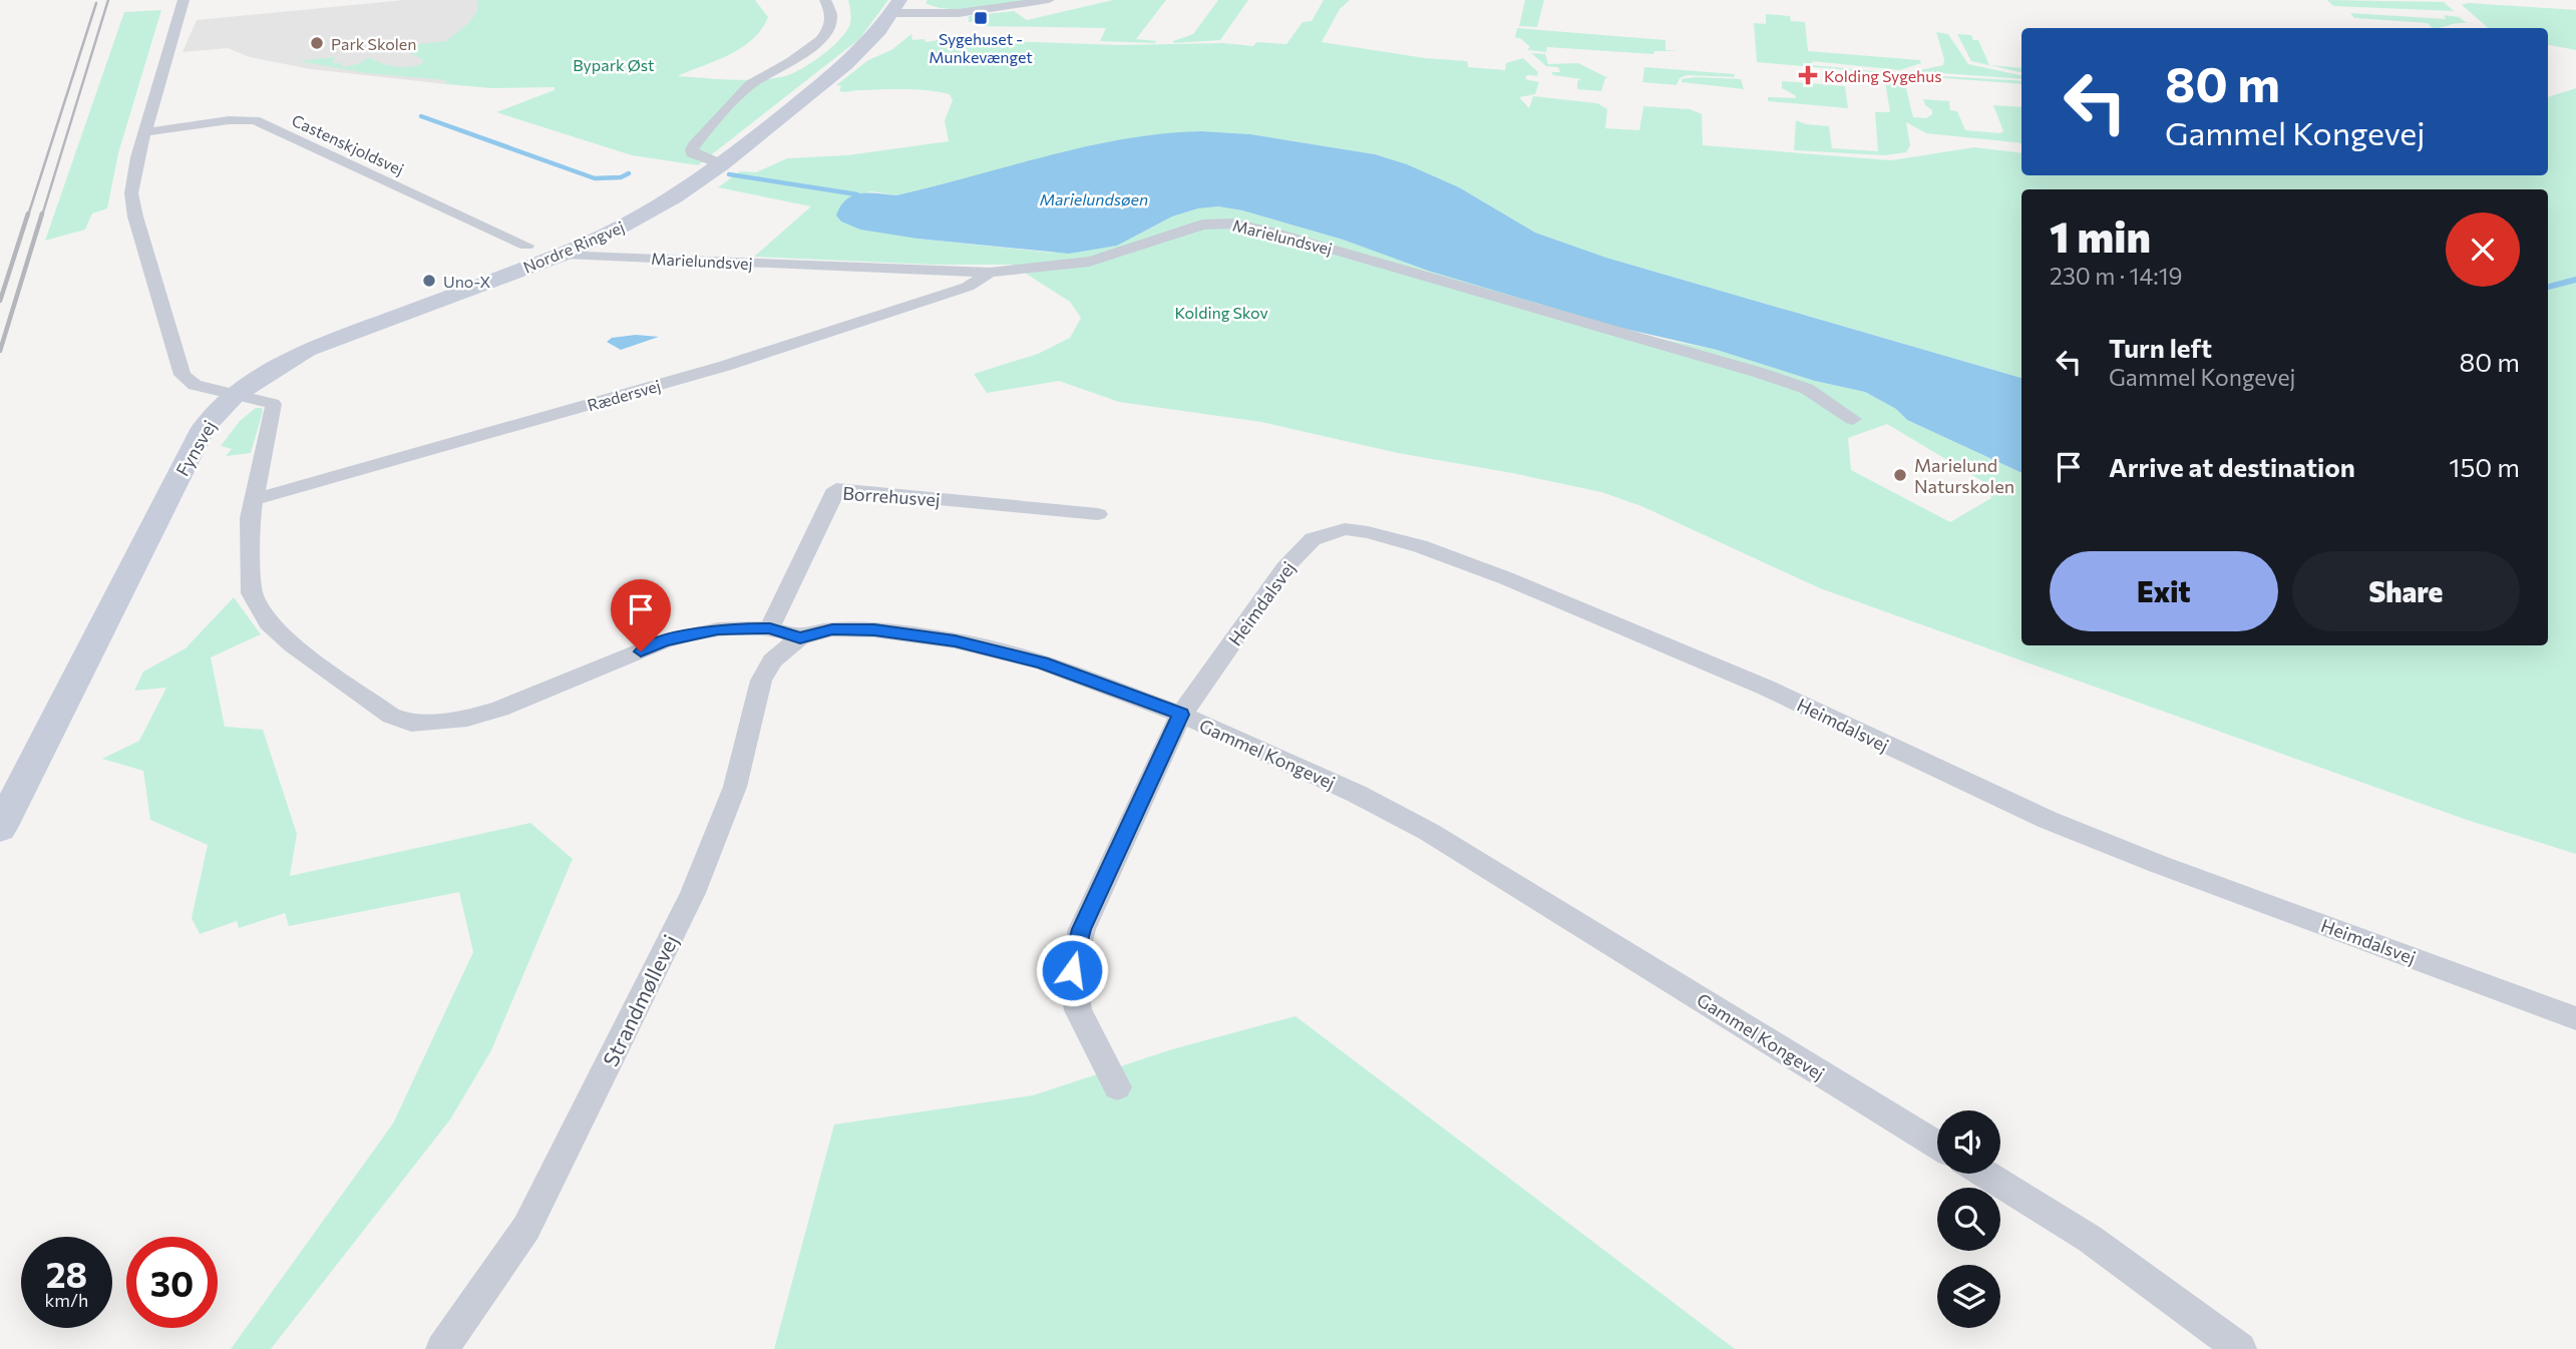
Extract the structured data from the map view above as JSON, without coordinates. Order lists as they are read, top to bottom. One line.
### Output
{"streets":{"main road":["Nordre Ringvej","Fynsvej"],"street":["Castenskjoldsvej","Marielundsvej","Rædersvej","Borrehusvej","Heimdalsvej","Gammel Kongevej","Strandmøllevej"]},"crossings":[["Marielundsvej","Nordre Ringvej"],["Marielundsvej","Rædersvej"],["Nordre Ringvej","Fynsvej"],["Nordre Ringvej","Gammel Kongevej"],["Rædersvej","Gammel Kongevej"],["Fynsvej","Gammel Kongevej"],["Borrehusvej","Gammel Kongevej"],["Heimdalsvej","Gammel Kongevej"],["Gammel Kongevej","Strandmøllevej"]],"water":["Marielundsøen"],"parks":["Bypark Øst","Kolding Skov"],"places":{"transit":["Sygehuset - Munkevænget"],"other":["Park Skolen","Uno-X","Marielund Naturskolen"],"health":["Kolding Sygehus"]},"page":{"turn":["80 m","Gammel Kongevej"],"heading":["1 min","230 m · 14:19"],"list":[{"name":"Turn left","note":"Gammel Kongevej","value":"80 m"},{"name":"Arrive at destination","value":"150 m"}],"buttons":["Exit","Share"],"speed":"28 km/h","limit":"30"}}
